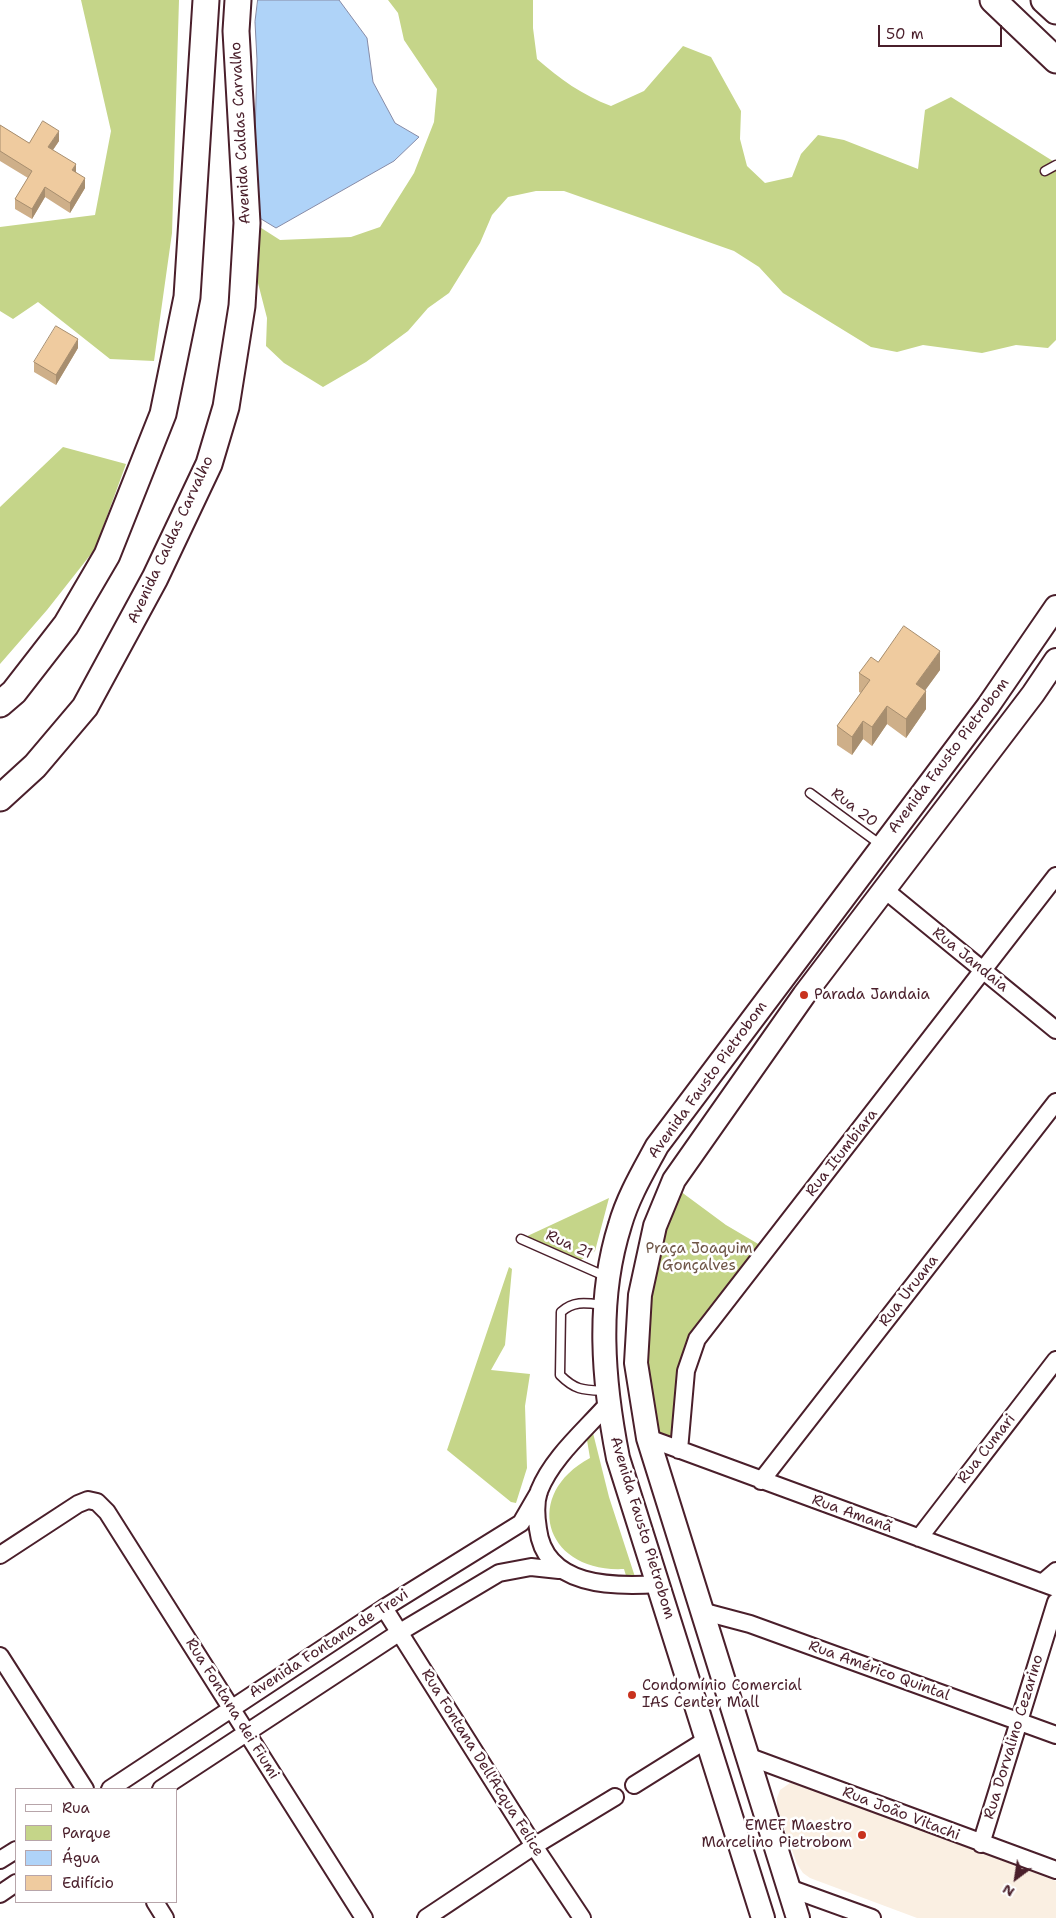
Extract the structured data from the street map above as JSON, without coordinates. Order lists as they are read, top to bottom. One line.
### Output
{"streets":{"main road":["Avenida Caldas Carvalho","Avenida Fausto Pietrobom"],"street":["Rua Jandaia","Rua Itumbiara","Rua Uruana","Rua Cumari","Rua Amanã","Avenida Fontana de Trevi","Rua Américo Quintal","Rua Fontana dei Fiumi","Rua Dorvalino Cezarino","Rua Fontana Dell'Acqua Felice","Rua João Vitachi"],"lane":["Rua 20","Rua 21"]},"crossings":[["Avenida Fausto Pietrobom","Rua 20"],["Avenida Fausto Pietrobom","Rua Jandaia"],["Avenida Fausto Pietrobom","Rua 21"],["Avenida Fausto Pietrobom","Rua Amanã"],["Avenida Fausto Pietrobom","Avenida Fontana de Trevi"],["Avenida Fausto Pietrobom","Rua Américo Quintal"],["Avenida Fausto Pietrobom","Rua João Vitachi"],["Rua Jandaia","Rua Itumbiara"],["Rua Itumbiara","Rua Amanã"],["Rua Uruana","Rua Amanã"],["Rua Cumari","Rua Amanã"],["Avenida Fontana de Trevi","Rua Fontana dei Fiumi"],["Avenida Fontana de Trevi","Rua Fontana Dell'Acqua Felice"],["Rua Américo Quintal","Rua Dorvalino Cezarino"],["Rua Dorvalino Cezarino","Rua João Vitachi"]],"parks":["Praça Joaquim Gonçalves"],"places":["Parada Jandaia","Condomínio Comercial IAS Center Mall","EMEF Maestro Marcelino Pietrobom"],"legend":["Rua","Parque","Água","Edifício"],"scale_bar":"50 m","north":"bottom left"}
